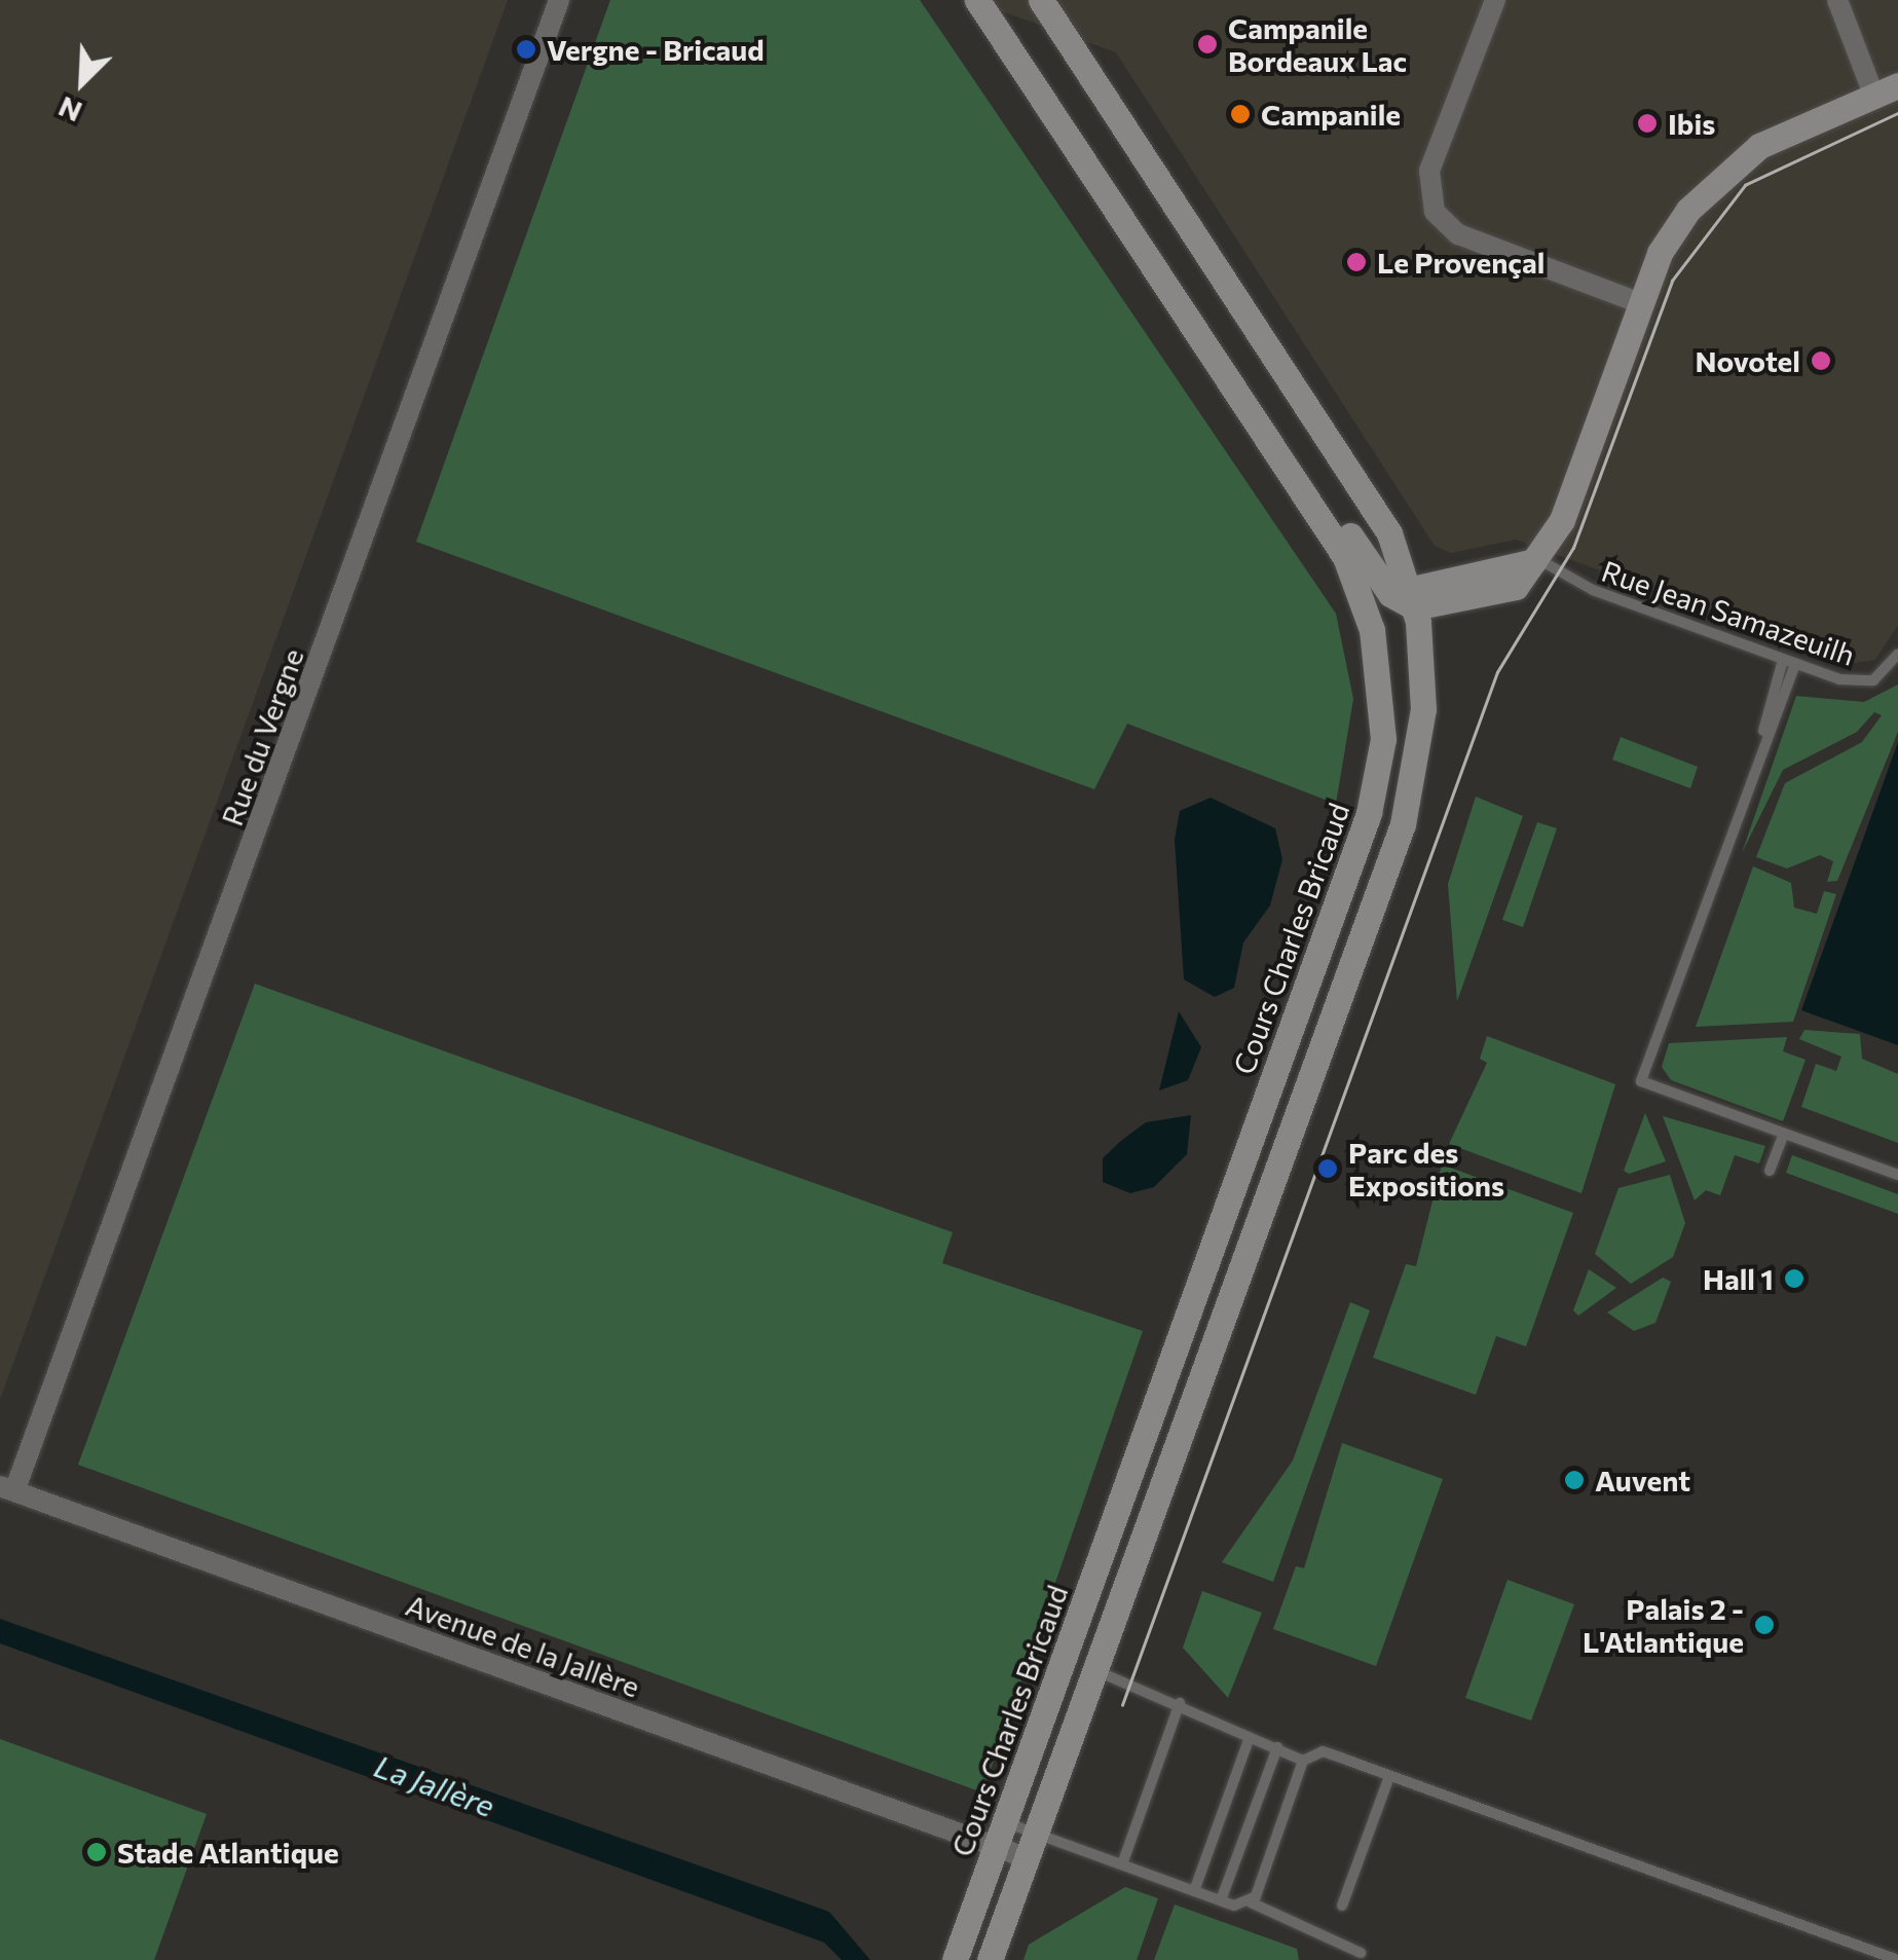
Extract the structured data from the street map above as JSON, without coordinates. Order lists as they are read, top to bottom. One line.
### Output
{"streets":{"main road":["Cours Charles Bricaud"],"street":["Rue du Vergne","Avenue de la Jallère"],"lane":["Rue Jean Samazeuilh"]},"crossings":[["Rue du Vergne","Avenue de la Jallère"],["Cours Charles Bricaud","Avenue de la Jallère"]],"water":["La Jallère"],"places":["Campanile Bordeaux Lac","Vergne - Bricaud","Campanile","Ibis","Le Provençal","Novotel","Parc des Expositions","Hall 1","Auvent","Palais 2 - L'Atlantique","Stade Atlantique"],"north":"bottom left"}
